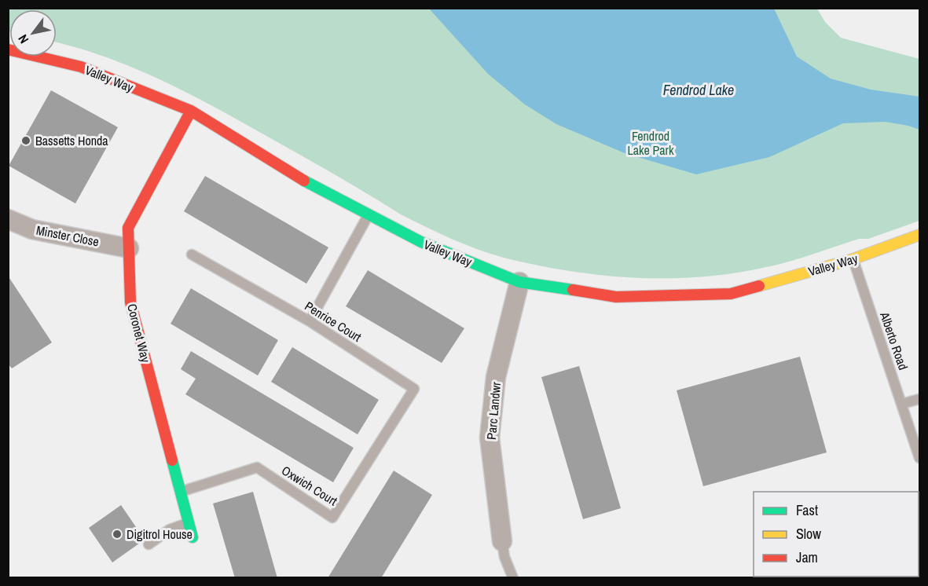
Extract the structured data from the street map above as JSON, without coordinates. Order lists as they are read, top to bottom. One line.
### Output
{"streets":{"street":["Valley Way","Minster Close","Coronet Way","Parc Landwr"],"lane":["Penrice Court","Alberto Road","Oxwich Court"]},"crossings":[["Valley Way","Coronet Way"],["Valley Way","Alberto Road"],["Valley Way","Parc Landwr"],["Minster Close","Coronet Way"],["Penrice Court","Oxwich Court"],["Coronet Way","Oxwich Court"]],"water":["Fendrod Lake"],"parks":["Fendrod Lake Park"],"places":["Bassetts Honda","Digitrol House"],"legend":["Fast","Slow","Jam"],"north":"bottom left"}
